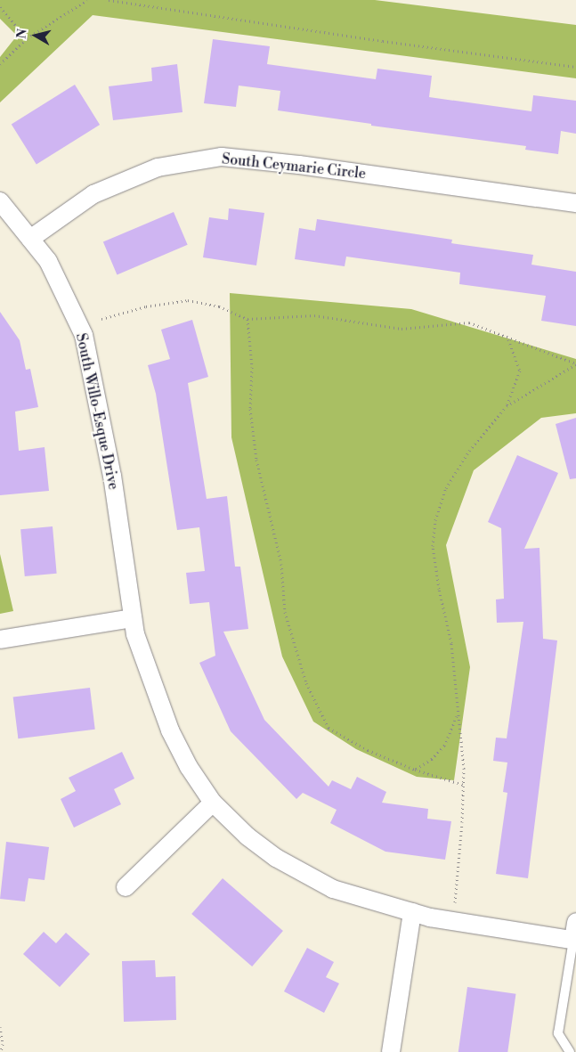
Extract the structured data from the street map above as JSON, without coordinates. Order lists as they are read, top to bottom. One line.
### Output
{"streets":{"street":["South Ceymarie Circle","South Willo-Esque Drive"]},"crossings":[["South Ceymarie Circle","South Willo-Esque Drive"]],"north":"left"}
